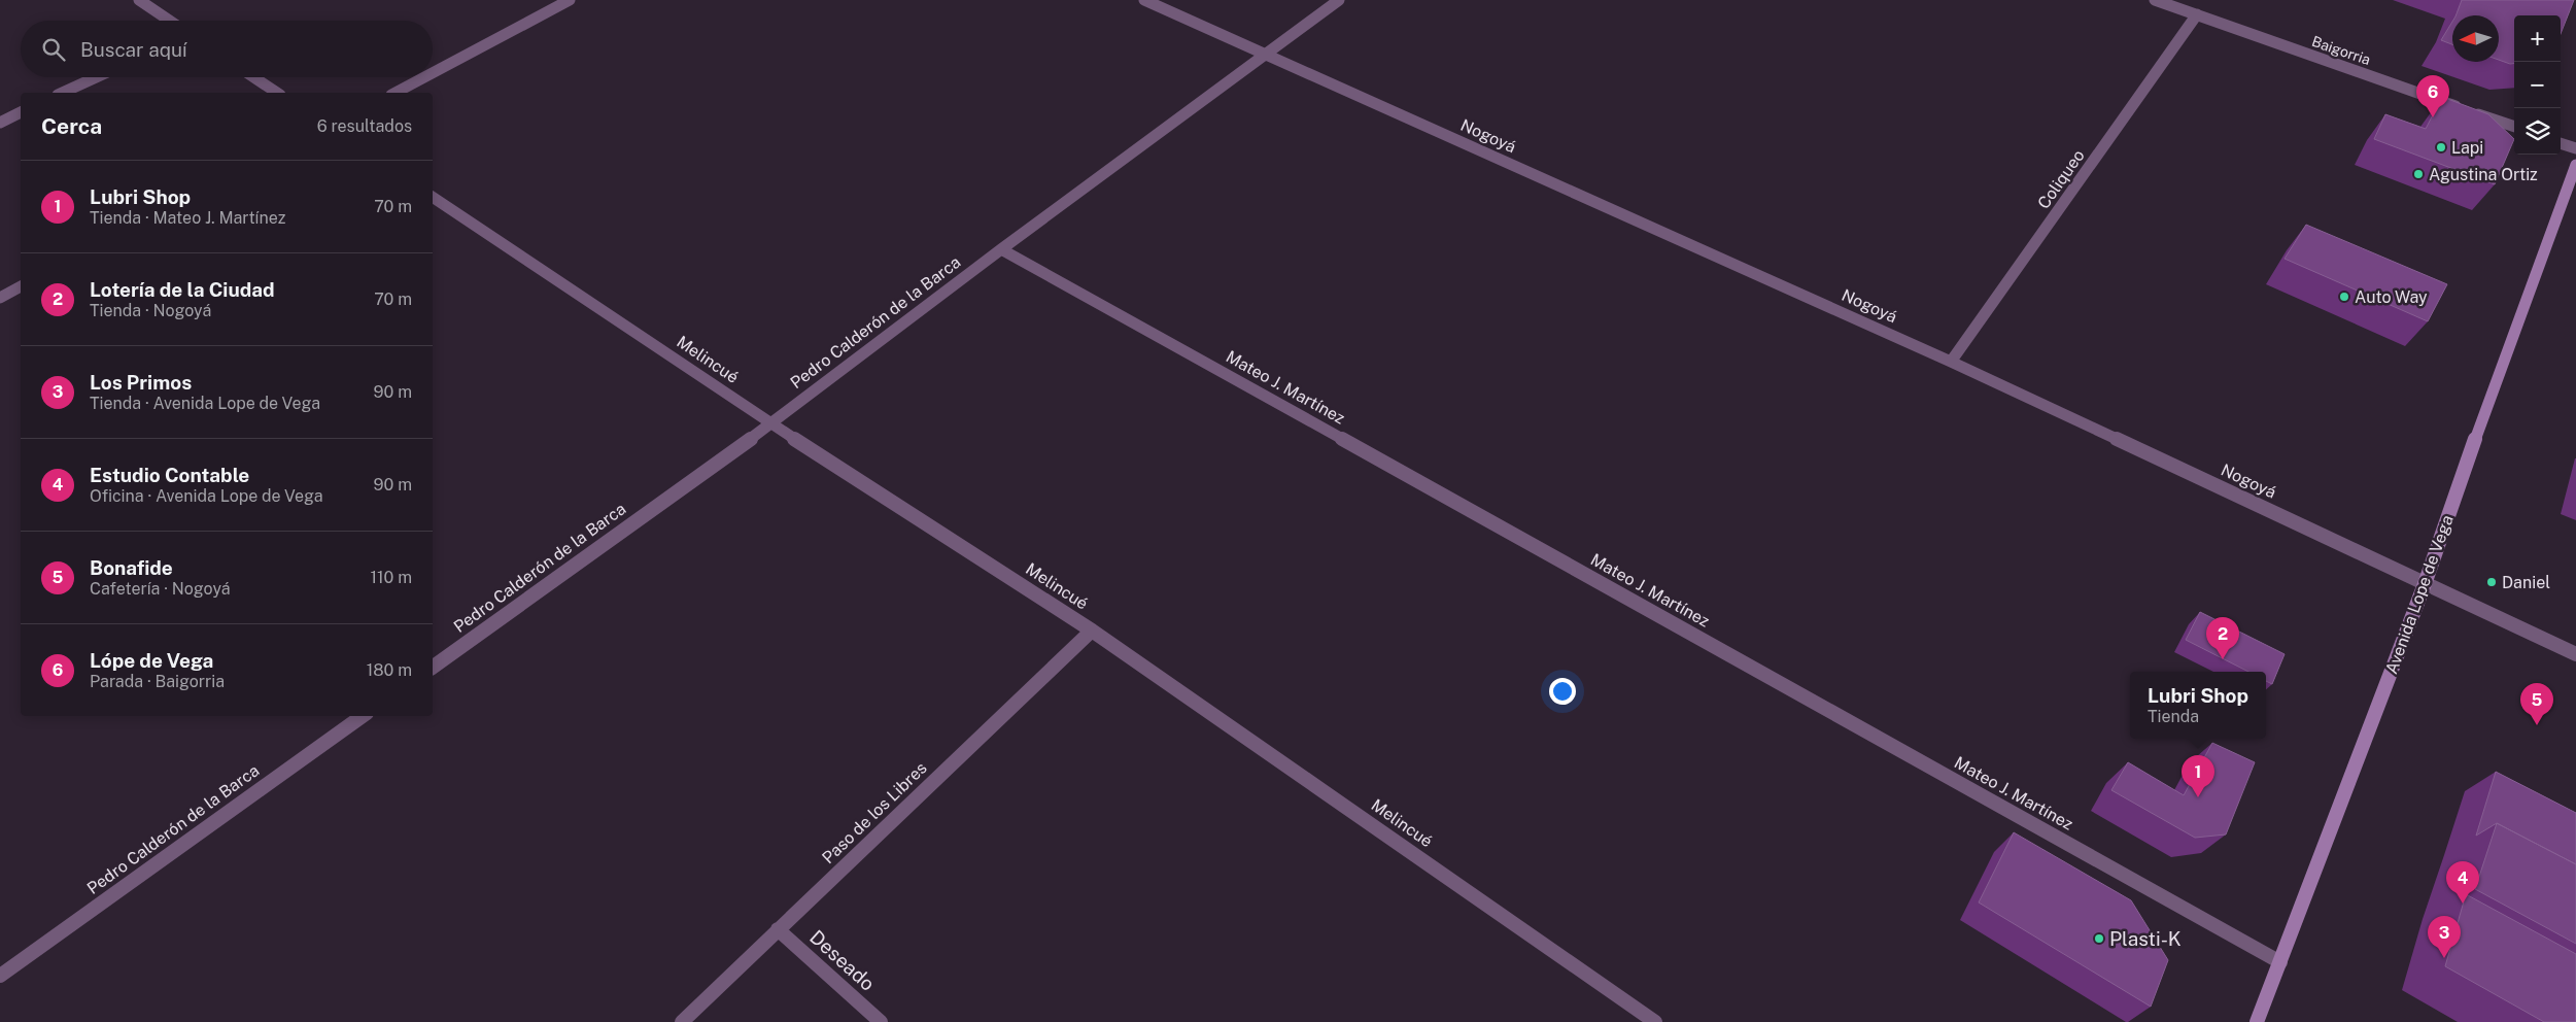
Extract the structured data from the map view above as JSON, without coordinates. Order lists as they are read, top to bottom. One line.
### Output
{"streets":{"main road":["Avenida Lope de Vega"],"street":["Baigorria","Nogoyá","Coliqueo","Pedro Calderón de la Barca","Melincué","Mateo J. Martínez","Paso de los Libres","Deseado"]},"crossings":[["Baigorria","Coliqueo"],["Nogoyá","Coliqueo"],["Nogoyá","Pedro Calderón de la Barca"],["Nogoyá","Avenida Lope de Vega"],["Pedro Calderón de la Barca","Melincué"],["Pedro Calderón de la Barca","Mateo J. Martínez"],["Melincué","Paso de los Libres"],["Mateo J. Martínez","Avenida Lope de Vega"],["Paso de los Libres","Deseado"]],"places":["Lapi","Agustina Ortiz","Auto Way","Daniel","Plasti-K"],"north":"left","page":{"map_buttons":["+","−"],"search":"Buscar aquí","pins":["6","2","5","1","4","3"],"heading":["Cerca","6 resultados"],"list":[{"mark":"1","name":"Lubri Shop","note":"Tienda · Mateo J. Martínez","value":"70 m"},{"mark":"2","name":"Lotería de la Ciudad","note":"Tienda · Nogoyá","value":"70 m"},{"mark":"3","name":"Los Primos","note":"Tienda · Avenida Lope de Vega","value":"90 m"},{"mark":"4","name":"Estudio Contable","note":"Oficina · Avenida Lope de Vega","value":"90 m"},{"mark":"5","name":"Bonafide","note":"Cafetería · Nogoyá","value":"110 m"},{"mark":"6","name":"Lópe de Vega","note":"Parada · Baigorria","value":"180 m"}],"popup":["Lubri Shop","Tienda"]}}
